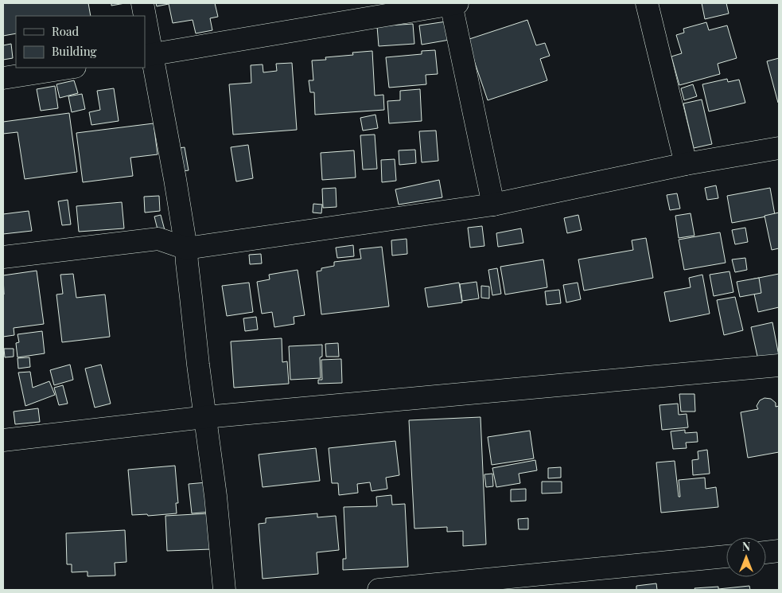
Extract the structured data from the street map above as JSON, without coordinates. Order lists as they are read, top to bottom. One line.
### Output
{"legend":["Road","Building"],"north":"top"}
